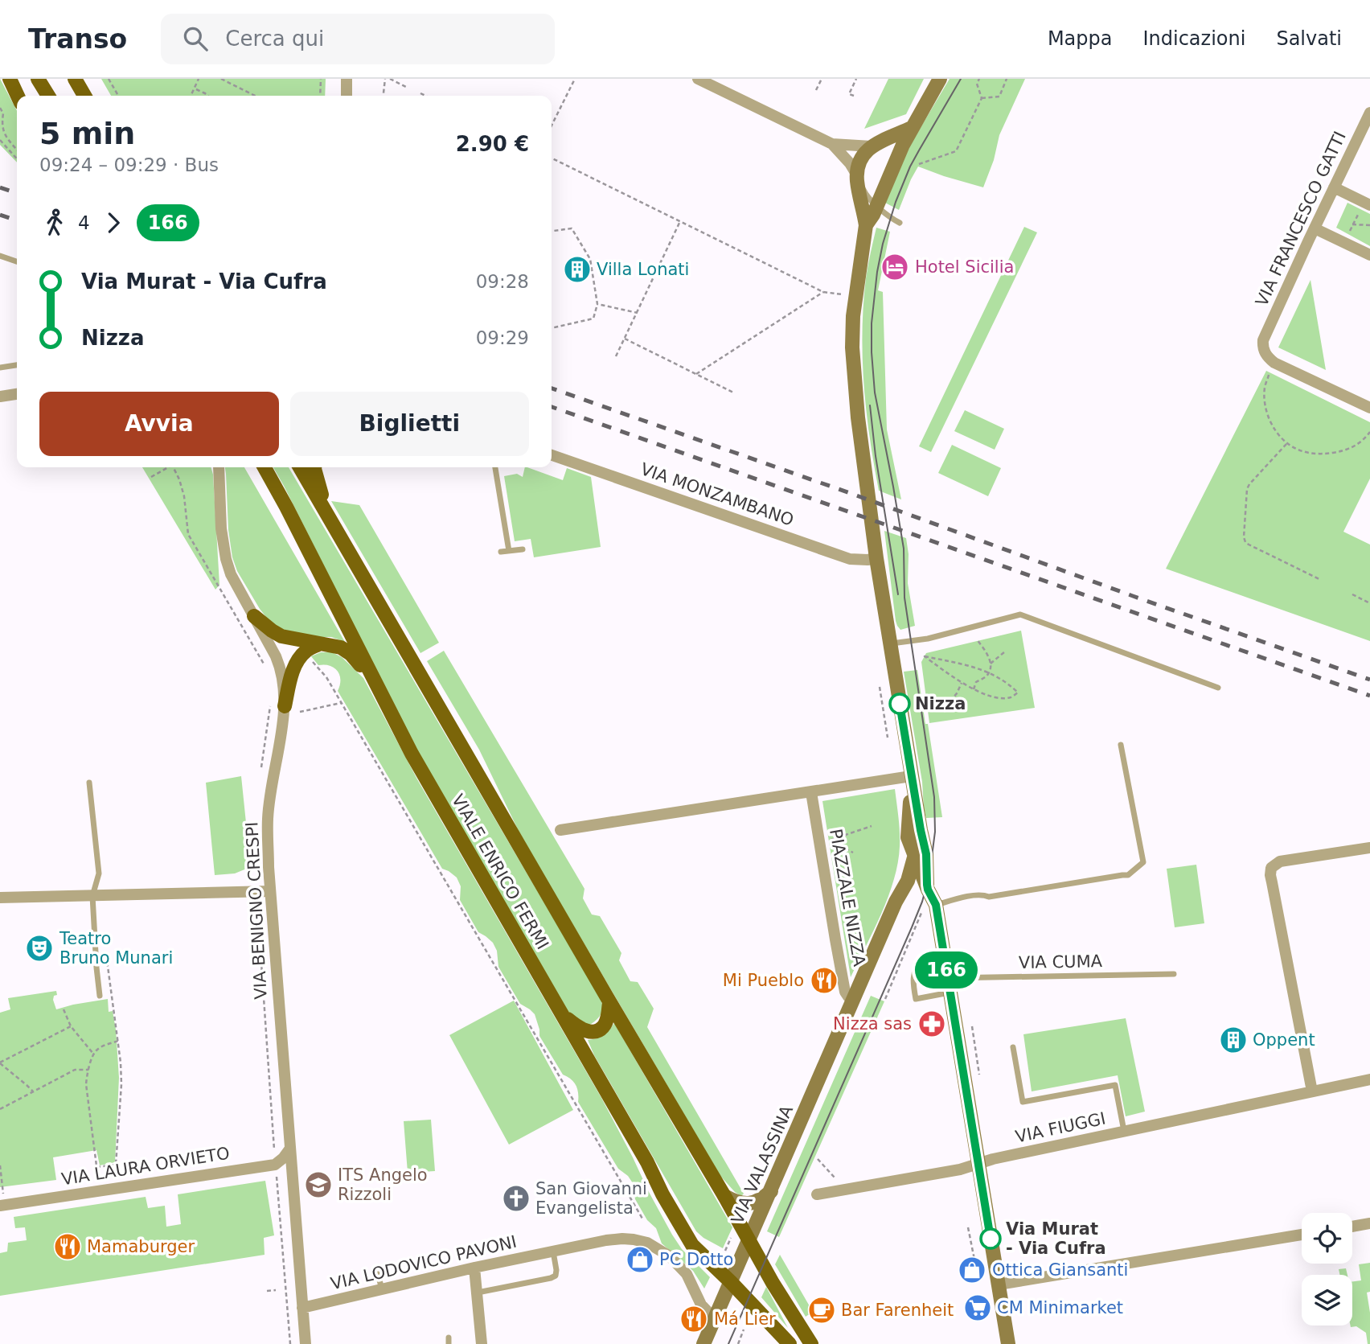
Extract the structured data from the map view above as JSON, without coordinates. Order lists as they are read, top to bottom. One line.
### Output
{"streets":{"main road":["VIALE ENRICO FERMI","PIAZZALE NIZZA","VIA VALASSINA"],"street":["VIA FRANCESCO GATTI","VIA MONZAMBANO","VIA BENIGNO CRESPI","VIA FIUGGI","VIA LAURA ORVIETO","VIA LODOVICO PAVONI"],"lane":["VIA CUMA"]},"crossings":[["VIALE ENRICO FERMI","VIA VALASSINA"],["PIAZZALE NIZZA","VIA VALASSINA"],["VIA BENIGNO CRESPI","VIA LODOVICO PAVONI"],["VIA VALASSINA","VIA LODOVICO PAVONI"]],"places":{"hotel":["Hotel Sicilia"],"building":["Villa Lonati","Oppent"],"other":["Nizza","Via Murat - Via Cufra"],"theatre":["Teatro Bruno Munari"],"restaurant":["Mi Pueblo","Mamaburger","Má Lier"],"pharmacy":["Nizza sas"],"school or university":["ITS Angelo Rizzoli"],"church":["San Giovanni Evangelista"],"shop":["PC Dotto","Ottica Giansanti"],"supermarket":["CM Minimarket"],"cafe":["Bar Farenheit"]},"lines":["bus line 166"],"page":{"header":"Transo","search":"Cerca qui","nav":["Mappa","Indicazioni","Salvati"],"on_map":"166","heading":["5 min","09:24 – 09:29 · Bus","2.90 €"],"legs":["4","166"],"list":[{"name":"Via Murat - Via Cufra","value":"09:28"},{"name":"Nizza","value":"09:29"}],"buttons":["Avvia","Biglietti"]}}
